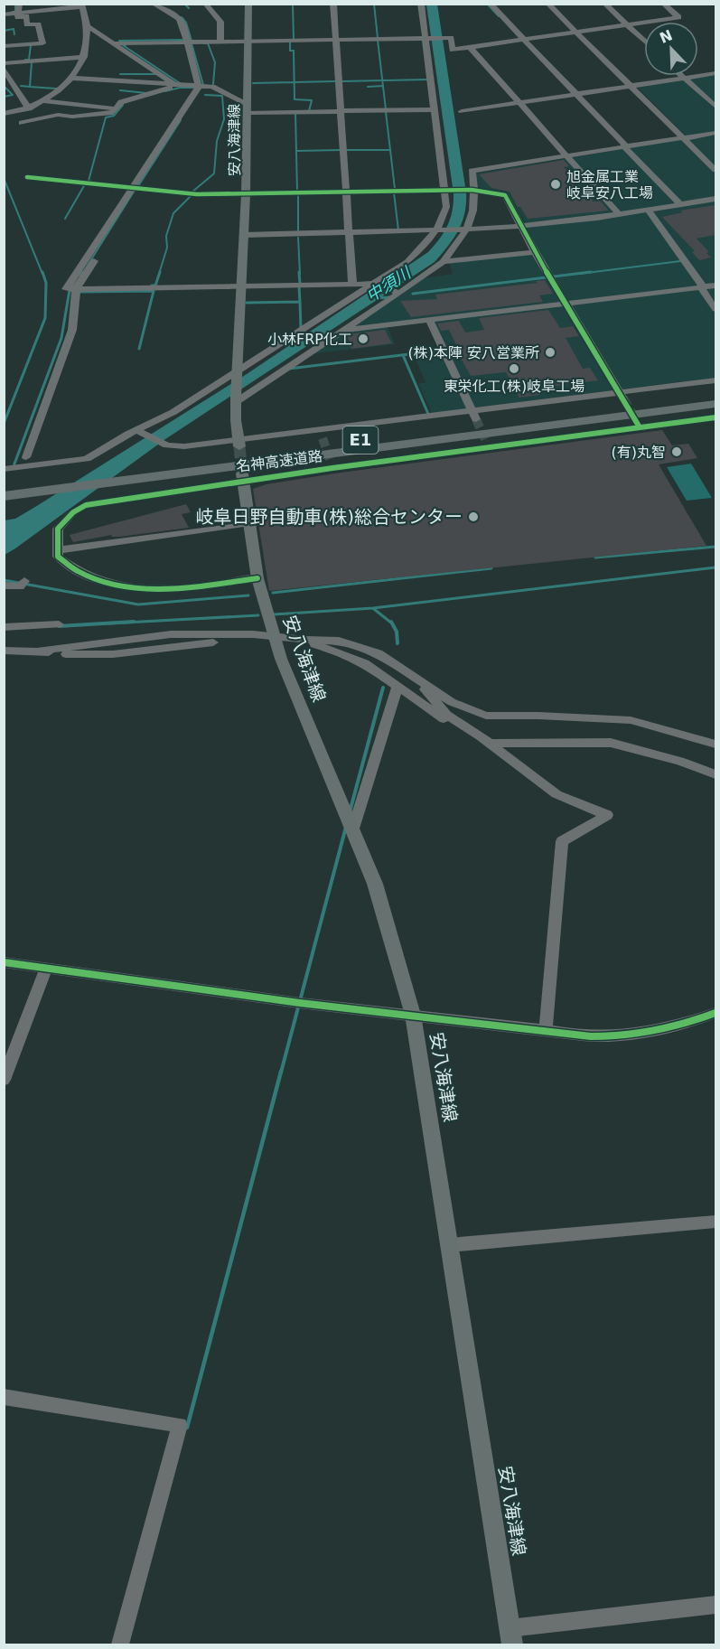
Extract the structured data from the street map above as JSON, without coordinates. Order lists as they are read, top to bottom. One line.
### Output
{"streets":{"highway":["E1","名神高速道路"],"main road":["安八海津線"]},"water":["中須川"],"places":["旭金属工業 岐阜安八工場","小林FRP化工","(株)本陣 安八営業所","東栄化工(株)岐阜工場","(有)丸智","岐阜日野自動車(株)総合センター"],"north":"top left"}
